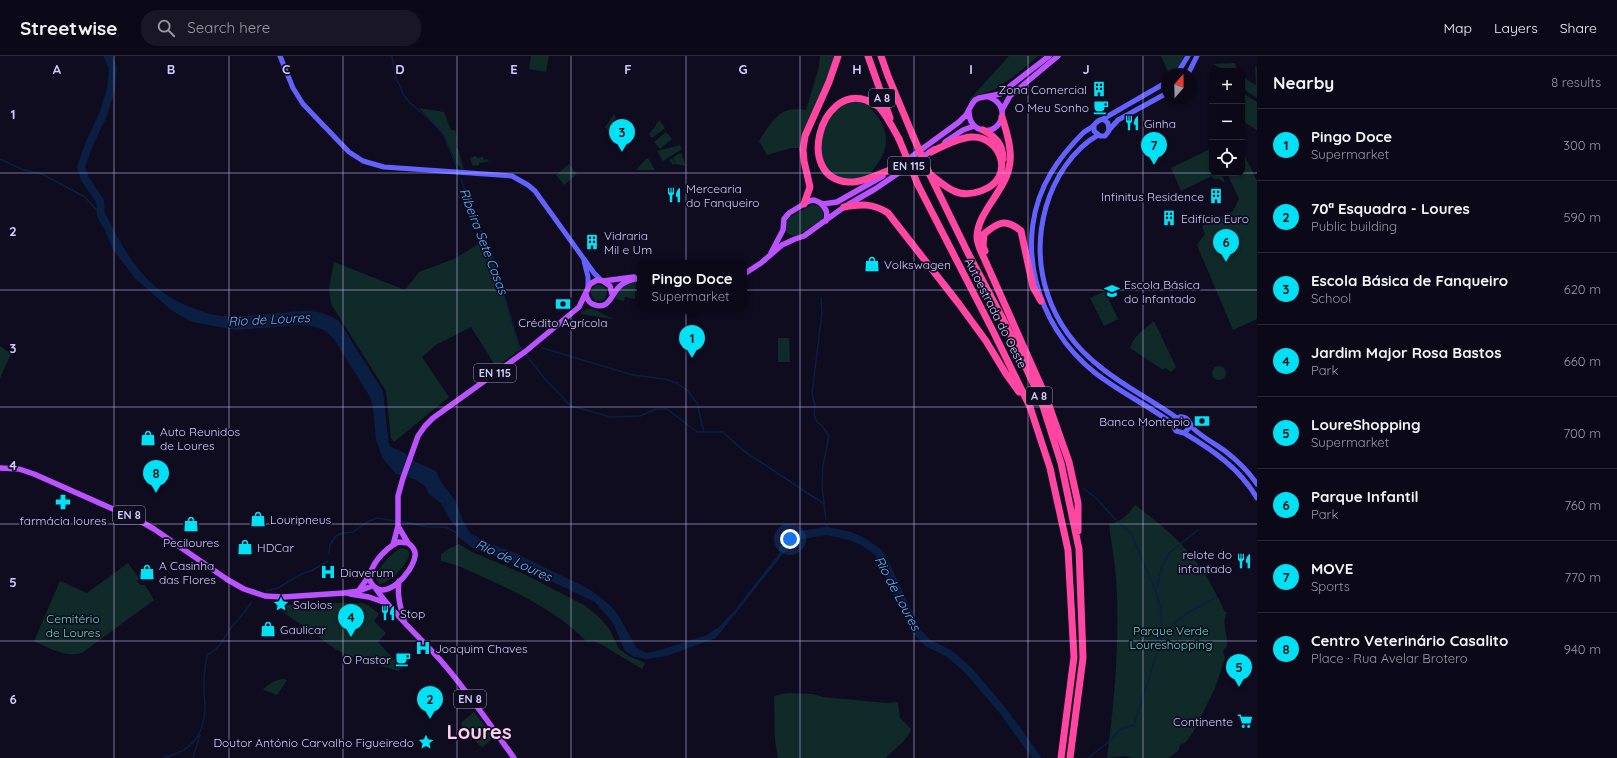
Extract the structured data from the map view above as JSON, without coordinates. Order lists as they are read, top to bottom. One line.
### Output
{"streets":{"highway":["A 8","Autoestrada do Oeste"],"main road":["EN 115","EN 8"]},"districts":["Loures"],"water":["Ribeira Sete Casas","Rio de Loures"],"parks":["Cemitério de Loures","Parque Verde Loureshopping"],"places":{"building":["Zona Comercial","Infinitus Residence","Edifício Euro","Vidraria Mil e Um"],"cafe":["O Meu Sonho","O Pastor"],"restaurant":["Ginha","Mercearia do Fanqueiro","relote do infantado","Stop"],"shop":["Volkswagen","Auto Reunidos de Loures","Louripneus","Peciloures","HDCar","A Casinha das Flores","Gaulicar"],"school or university":["Escola Básica do Infantado"],"bank":["Crédito Agrícola","Banco Montepio"],"pharmacy":["farmácia loures"],"hospital":["Diaverum","Joaquim Chaves"],"place":["Saloios","Doutor António Carvalho Figueiredo"],"supermarket":["Continente"]},"north":"top","page":{"header":"Streetwise","search":"Search here","nav":["Map","Layers","Share"],"heading":["Nearby","8 results"],"map_buttons":["+","−"],"list":[{"mark":"1","name":"Pingo Doce","note":"Supermarket","value":"300 m"},{"mark":"2","name":"70ª Esquadra - Loures","note":"Public building","value":"590 m"},{"mark":"3","name":"Escola Básica de Fanqueiro","note":"School","value":"620 m"},{"mark":"4","name":"Jardim Major Rosa Bastos","note":"Park","value":"660 m"},{"mark":"5","name":"LoureShopping","note":"Supermarket","value":"700 m"},{"mark":"6","name":"Parque Infantil","note":"Park","value":"760 m"},{"mark":"7","name":"MOVE","note":"Sports","value":"770 m"},{"mark":"8","name":"Centro Veterinário Casalito","note":"Place · Rua Avelar Brotero","value":"940 m"}],"pins":["3","7","6","1","8","4","5","2"],"popup":["Pingo Doce","Supermarket"]},"grid":{"columns":["A","B","C","D","E","F","G","H","I","J"],"rows":["1","2","3","4","5","6"]}}
